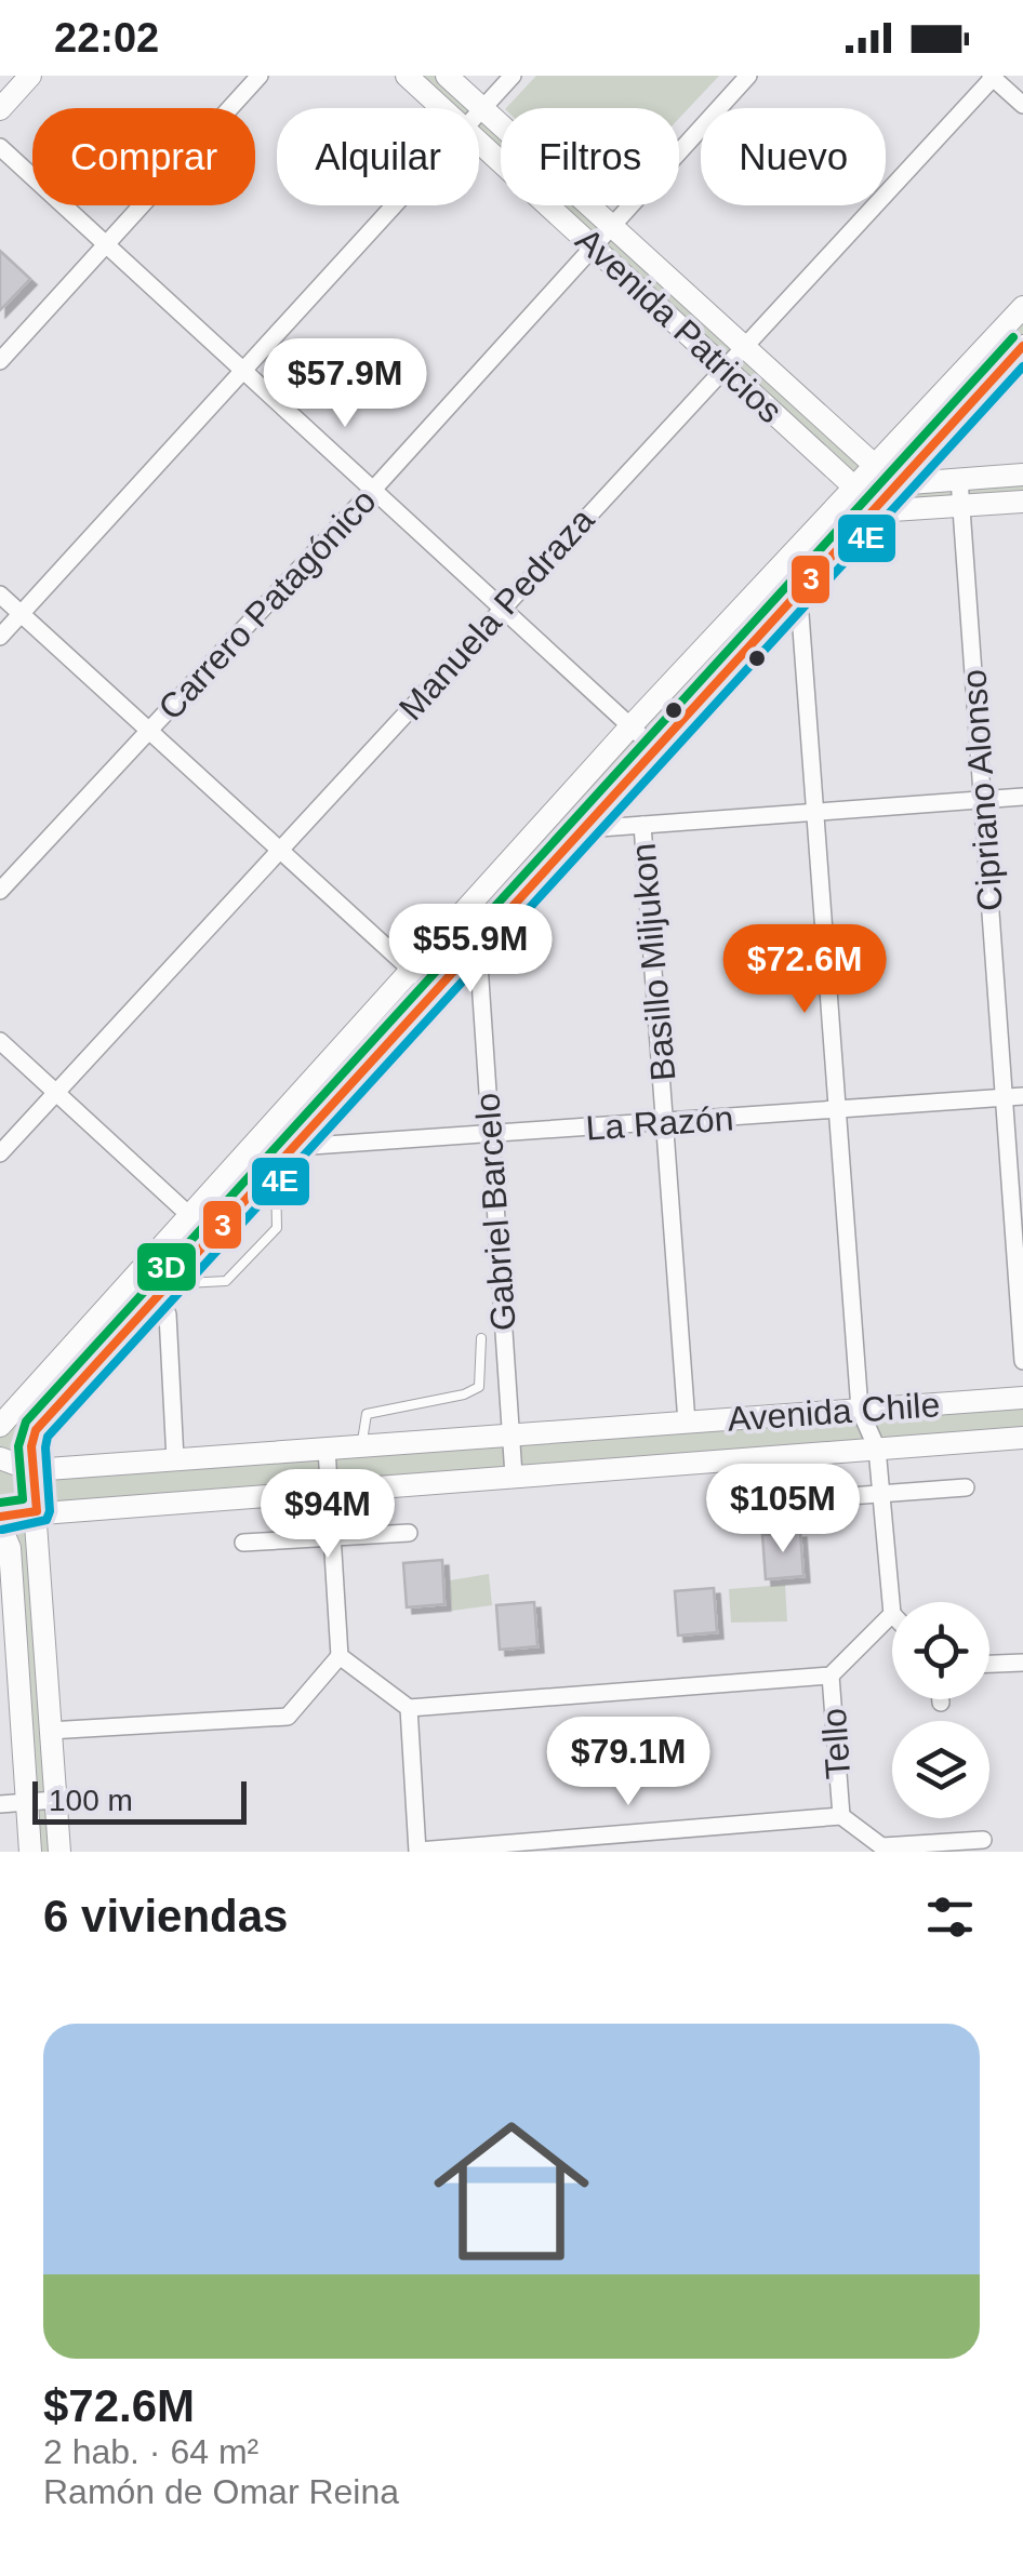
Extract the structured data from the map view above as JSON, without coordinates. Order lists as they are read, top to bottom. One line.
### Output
{"streets":{"main road":["Avenida Patricios","Avenida Chile"],"street":["Carrero Patagónico","Manuela Pedraza","Cipriano Alonso","Basillo Miljukon","La Razón","Gabriel Barcelo","Tello"]},"crossings":[["Avenida Patricios","Carrero Patagónico"],["Avenida Patricios","Manuela Pedraza"],["Cipriano Alonso","La Razón"],["Basillo Miljukon","La Razón"],["Basillo Miljukon","Avenida Chile"],["La Razón","Gabriel Barcelo"],["Gabriel Barcelo","Avenida Chile"]],"lines":["transit line 3D","transit line 3","transit line 4E"],"scale_bar":"100 m","page":{"status":"22:02","chip":["Comprar","Alquilar","Filtros","Nuevo"],"price":["$57.9M","$55.9M","$72.6M","$105M","$94M","$79.1M"],"scale":"100 m","heading":"6 viviendas","list":[{"name":"$72.6M","note":"2 hab. · 64 m² · Ramón de Omar Reina"}]}}
